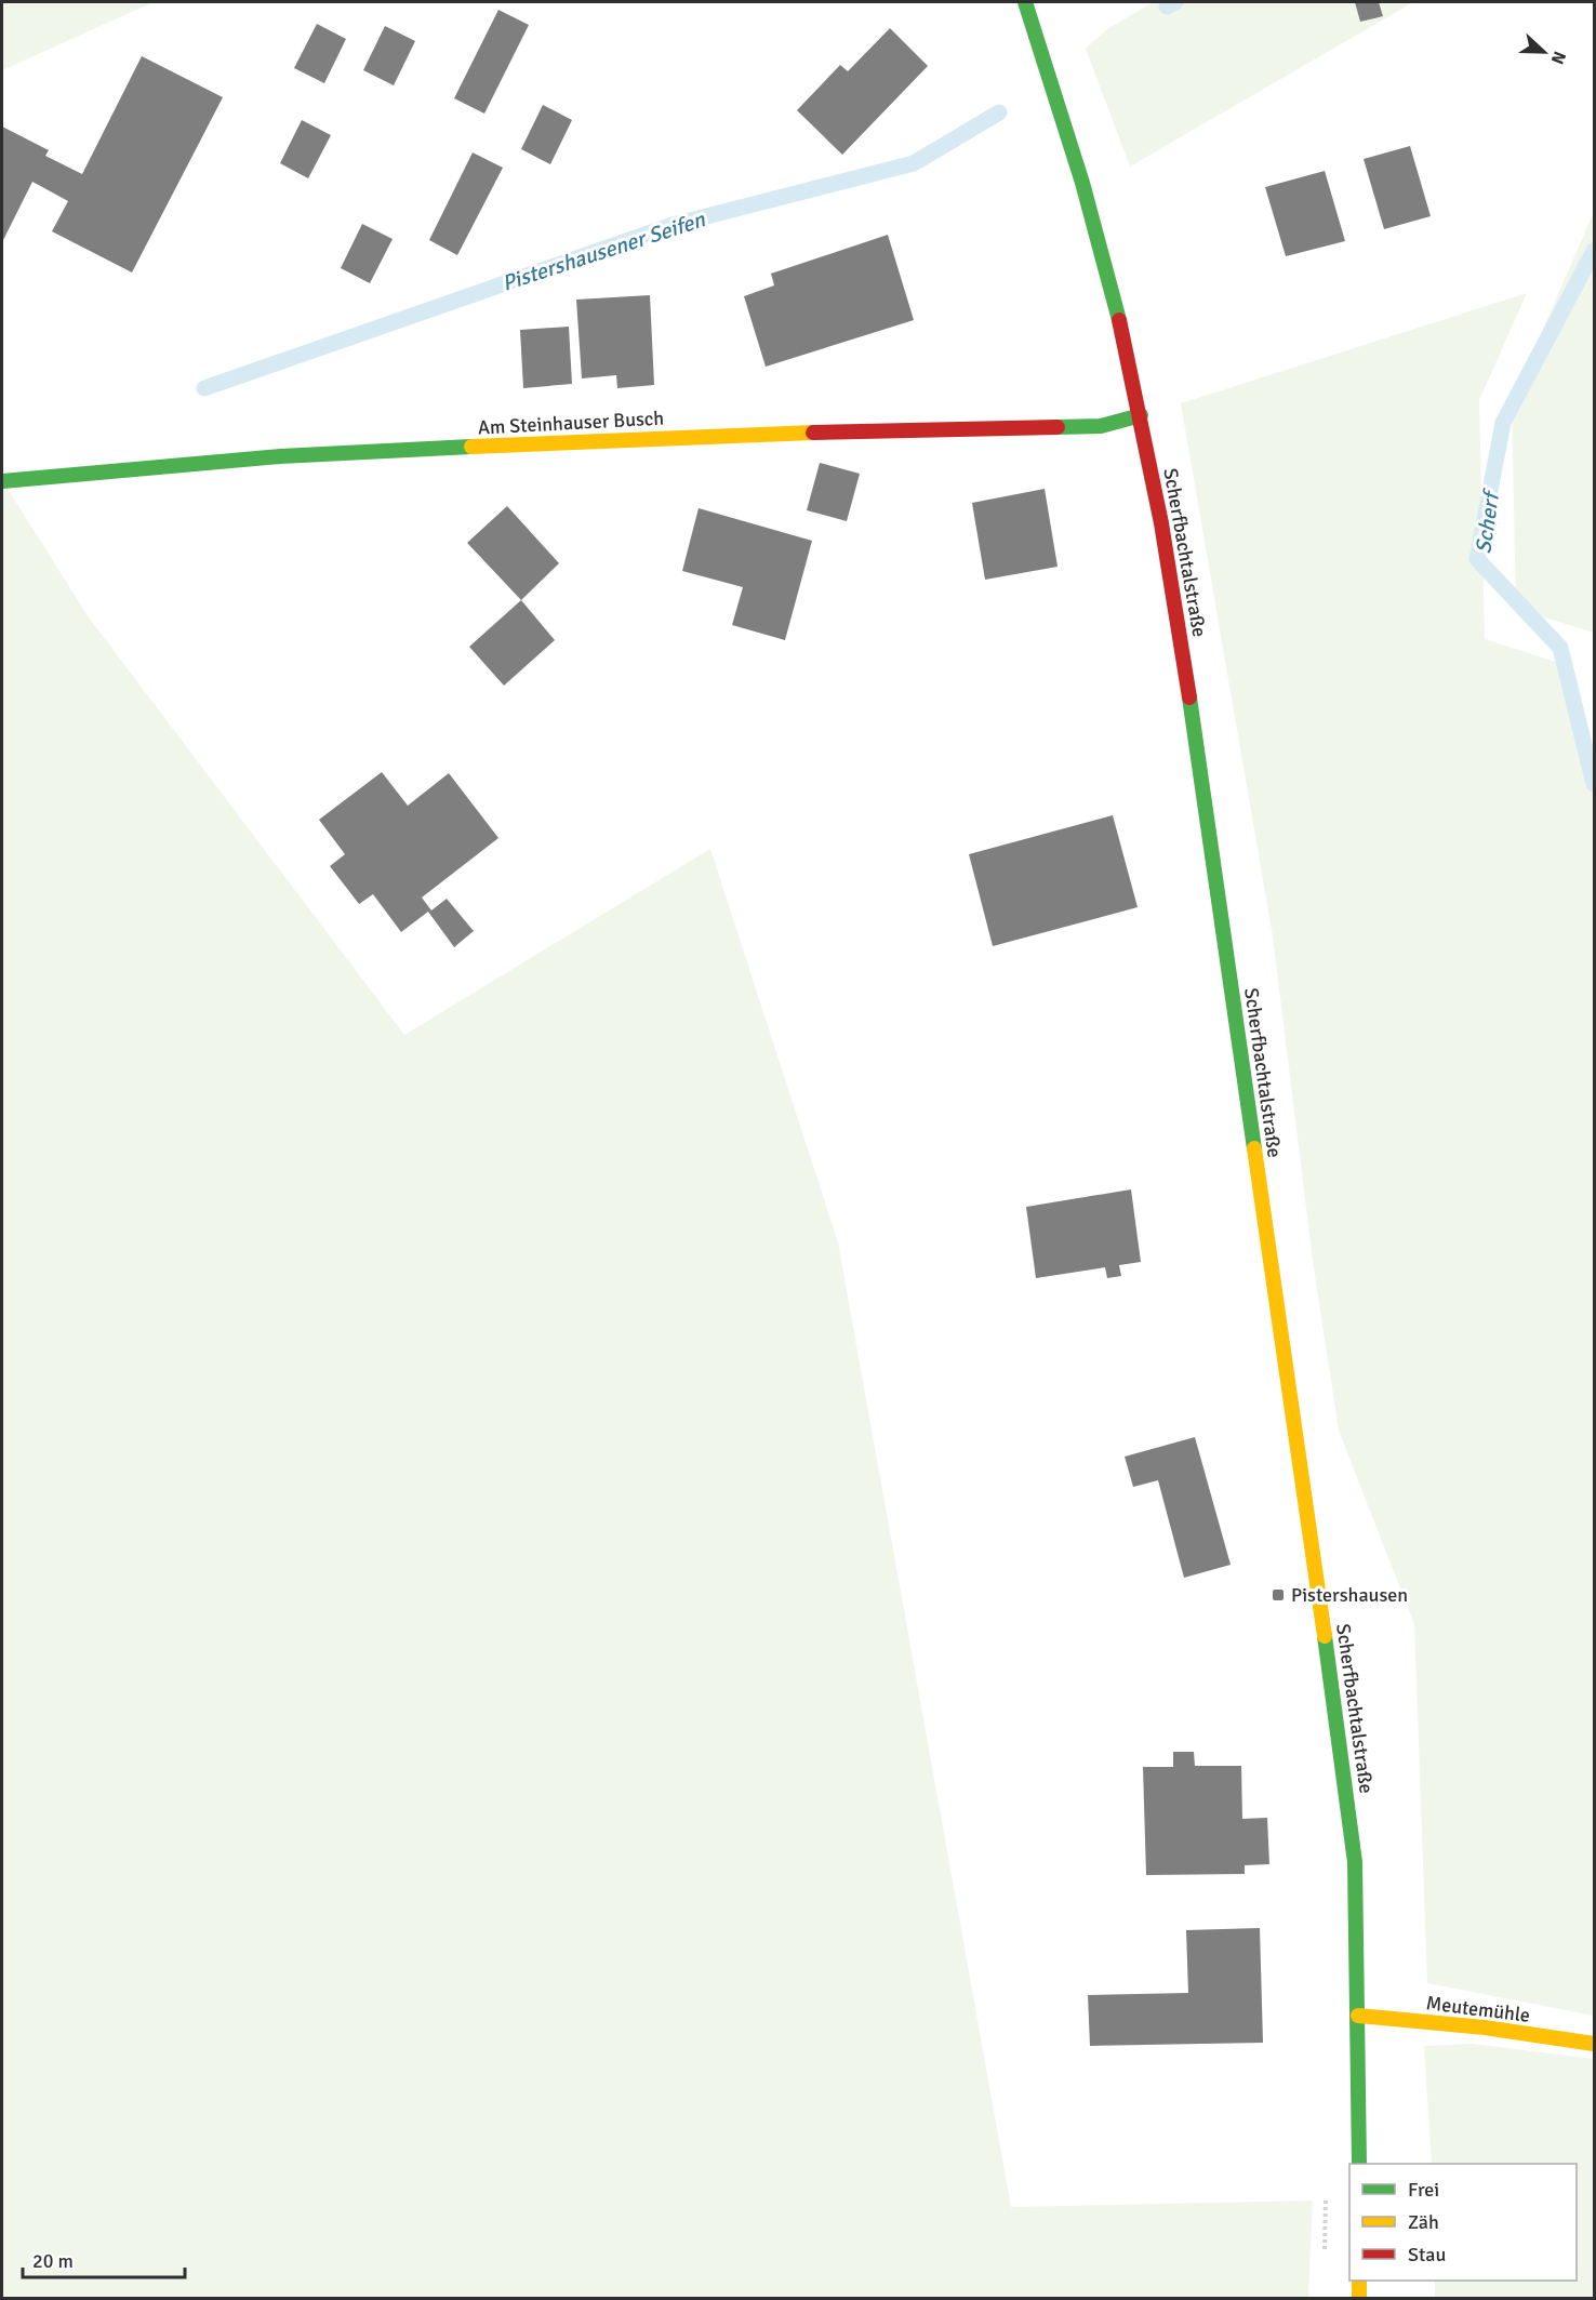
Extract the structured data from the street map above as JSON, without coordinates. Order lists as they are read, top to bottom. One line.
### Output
{"streets":{"main road":["Am Steinhauser Busch","Scherfbachtalstraße","Meutemühle"]},"crossings":[["Am Steinhauser Busch","Scherfbachtalstraße"],["Scherfbachtalstraße","Meutemühle"]],"water":["Pistershausener Seifen","Scherf"],"places":{"transit":["Pistershausen"]},"legend":["Frei","Zäh","Stau"],"scale_bar":"20 m","north":"right"}
